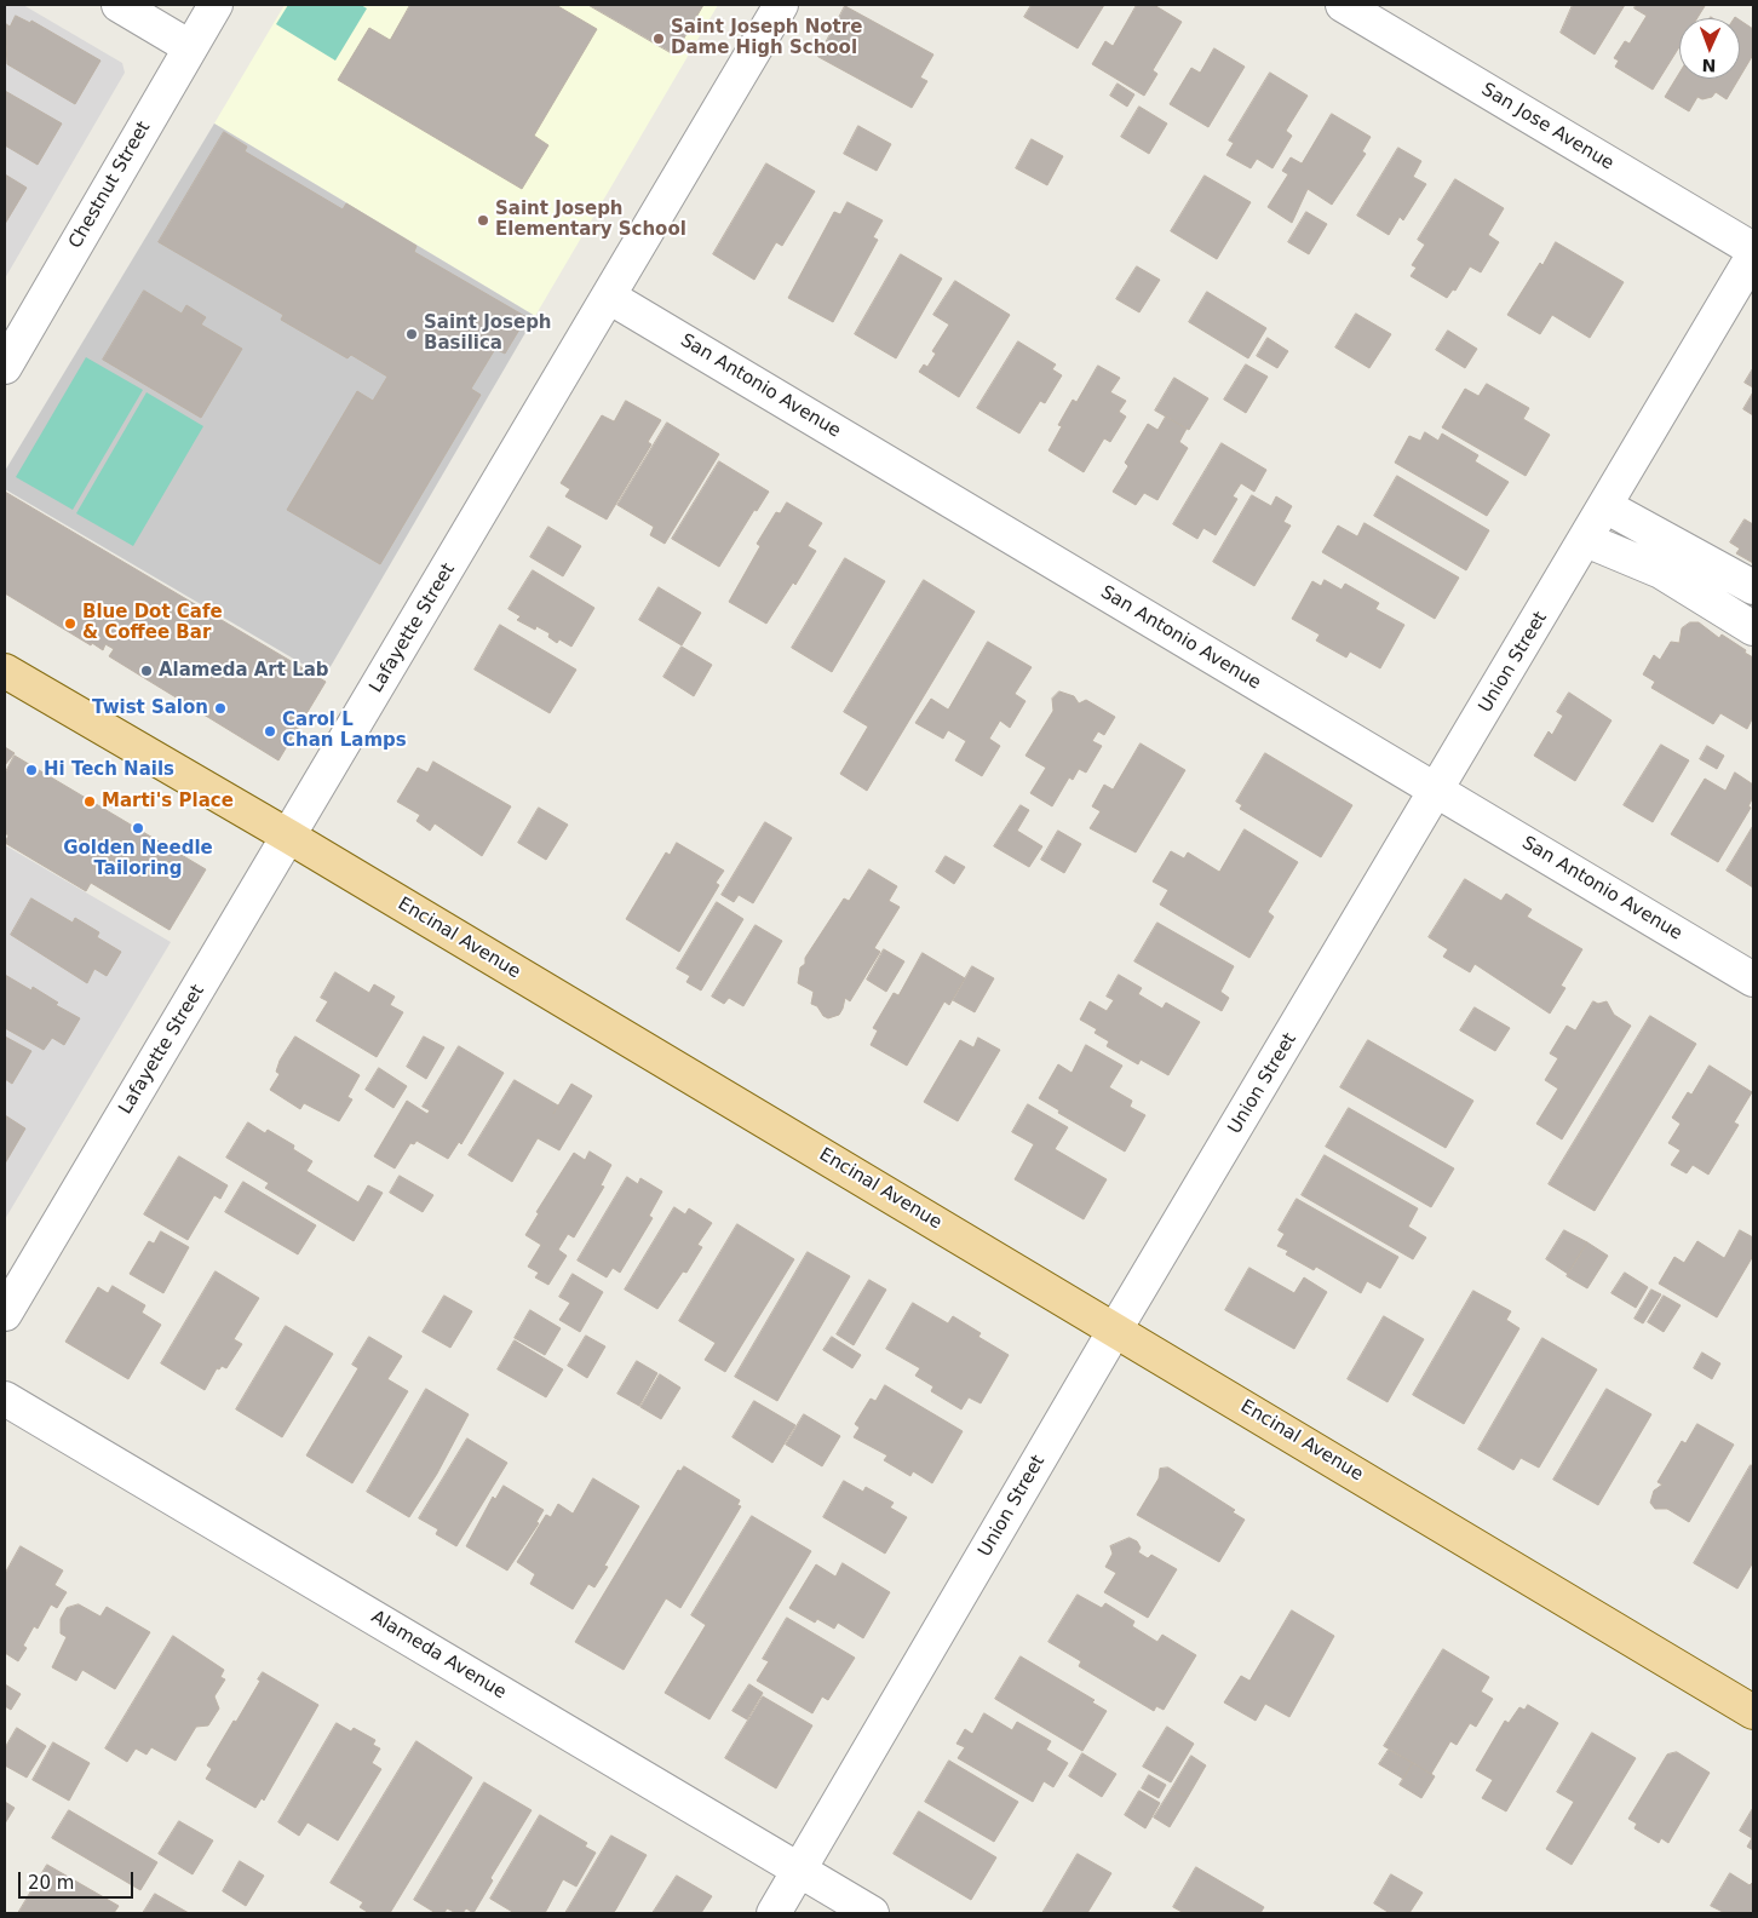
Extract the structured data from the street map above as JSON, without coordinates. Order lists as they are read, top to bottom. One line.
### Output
{"streets":{"main road":["Encinal Avenue"],"street":["San Jose Avenue","Chestnut Street","San Antonio Avenue","Lafayette Street","Union Street","Alameda Avenue"]},"crossings":[["San Antonio Avenue","Lafayette Street"],["San Antonio Avenue","Union Street"],["Lafayette Street","Encinal Avenue"],["Union Street","Encinal Avenue"],["Union Street","Alameda Avenue"]],"places":["Saint Joseph Notre Dame High School","Saint Joseph Elementary School","Saint Joseph Basilica","Blue Dot Cafe & Coffee Bar","Alameda Art Lab","Twist Salon","Carol L Chan Lamps","Hi Tech Nails","Marti's Place","Golden Needle Tailoring"],"scale_bar":"20 m","north":"bottom"}
